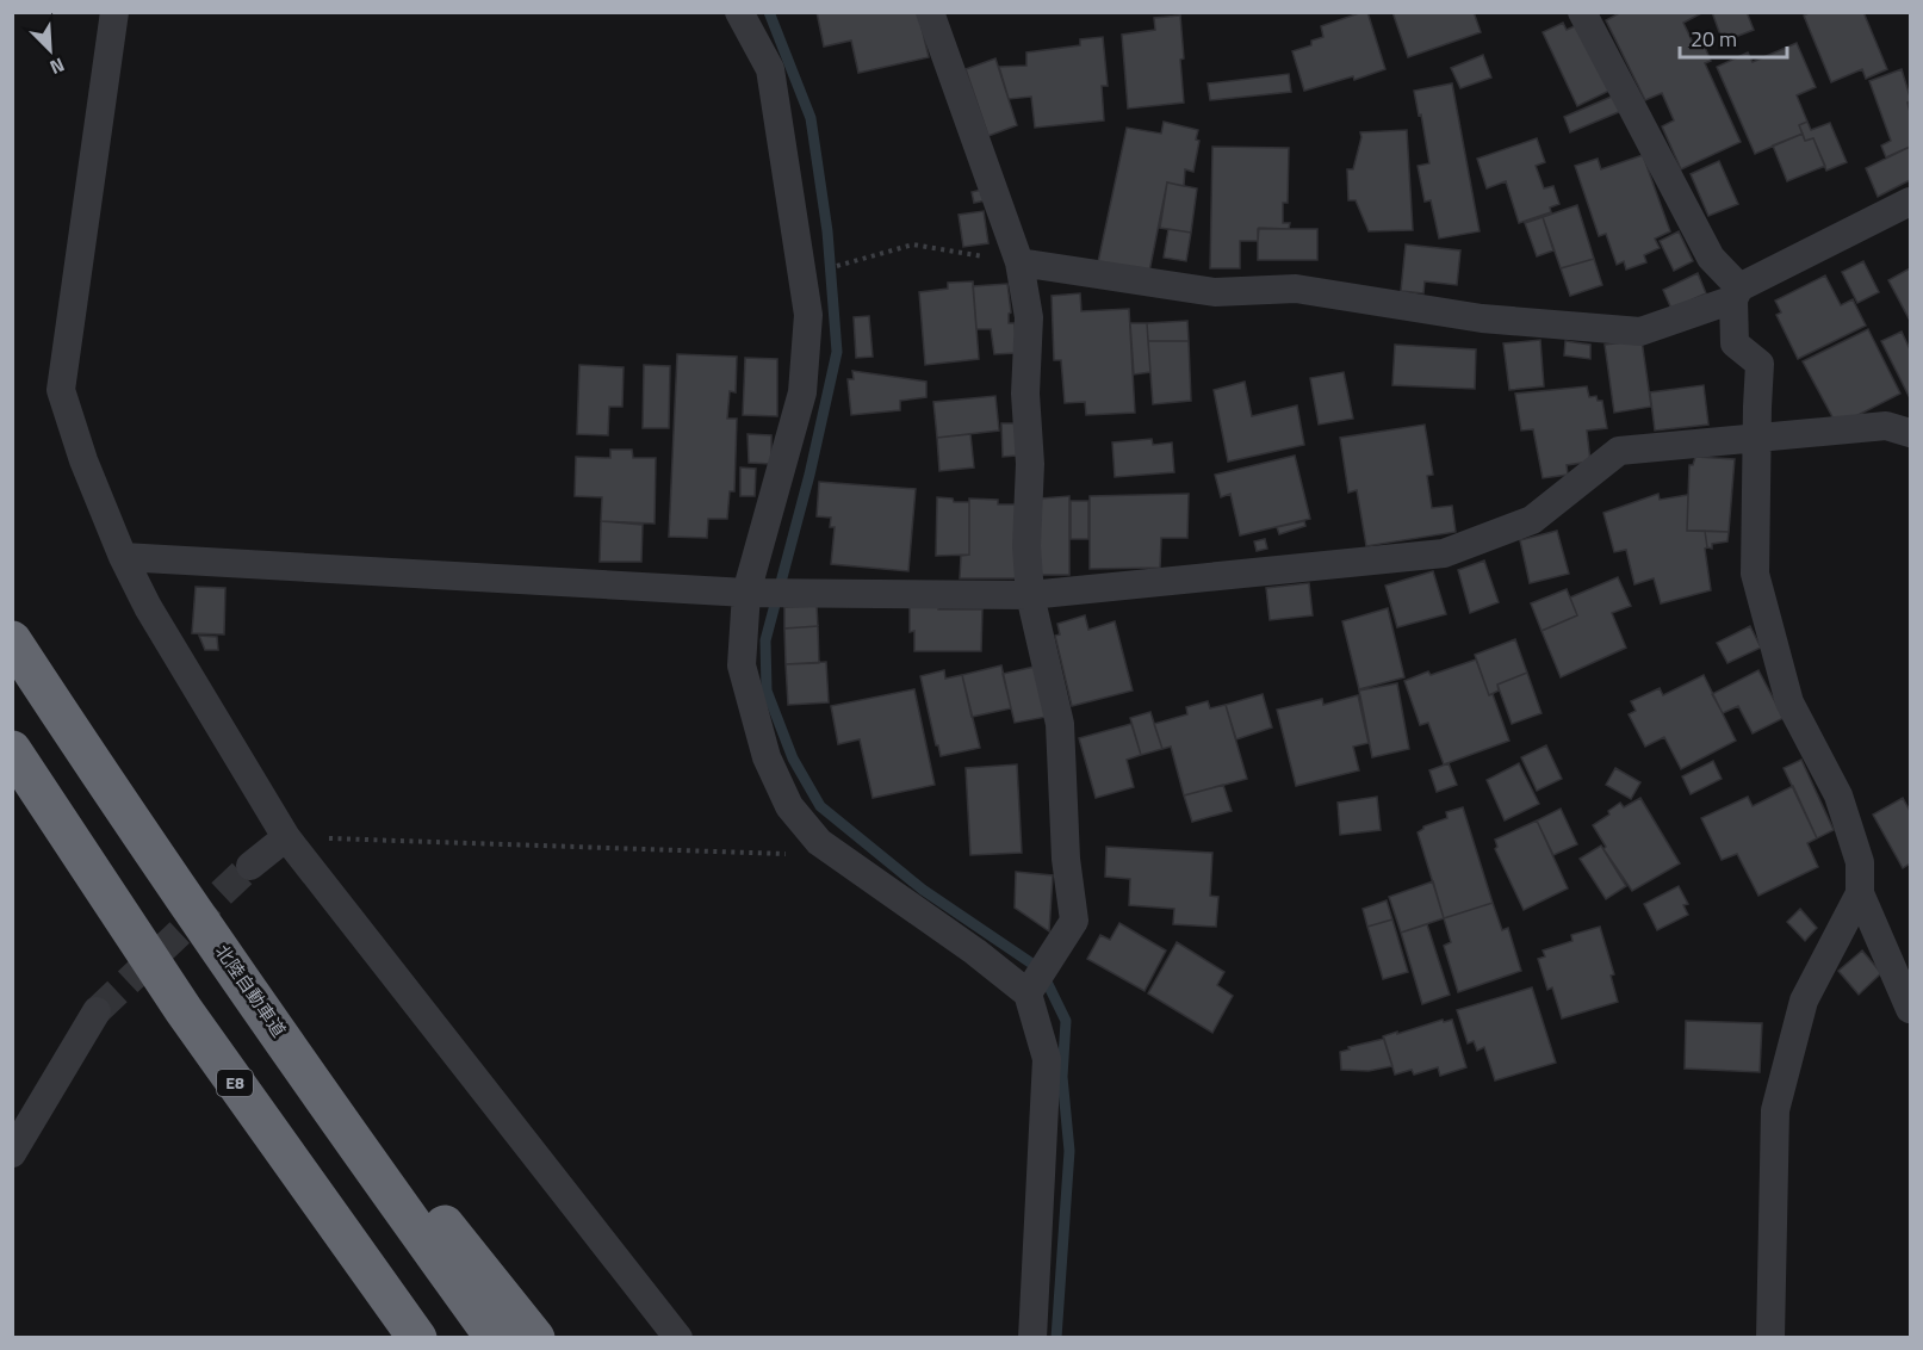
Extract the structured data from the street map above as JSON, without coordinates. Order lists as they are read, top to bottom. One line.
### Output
{"streets":{"highway":["北陸自動車道","E8"]},"scale_bar":"20 m","north":"bottom right"}
